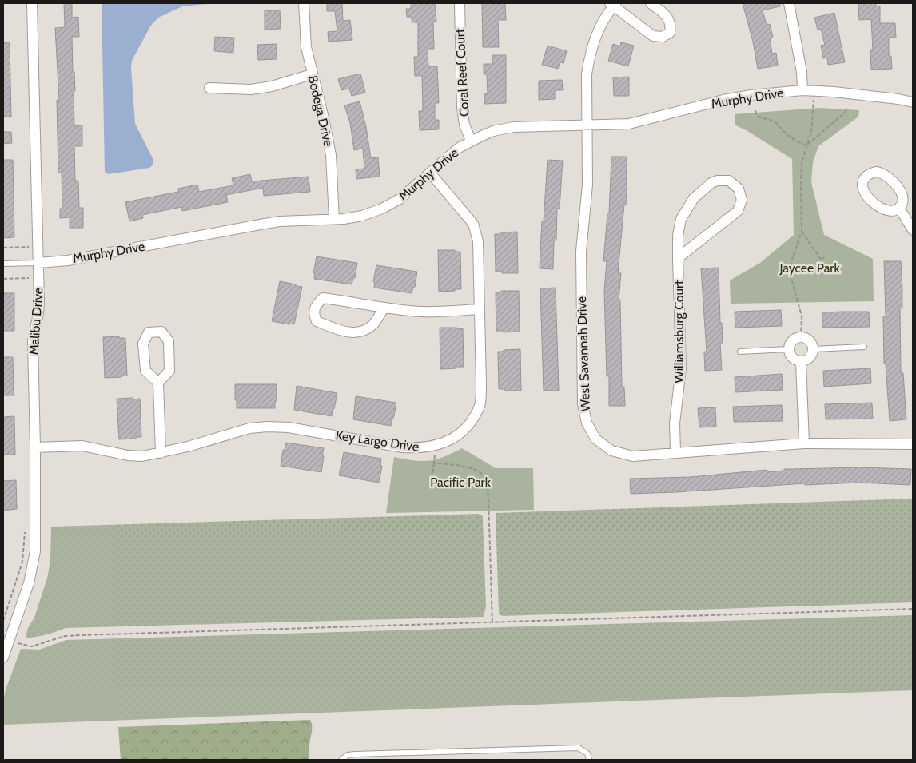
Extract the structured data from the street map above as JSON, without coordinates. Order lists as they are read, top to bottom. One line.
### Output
{"streets":{"street":["Coral Reef Court","Murphy Drive","Bodega Drive","Malibu Drive","Williamsburg Court","West Savannah Drive","Key Largo Drive"]},"crossings":[["Coral Reef Court","Murphy Drive"],["Murphy Drive","Bodega Drive"],["Murphy Drive","Malibu Drive"],["Murphy Drive","West Savannah Drive"],["Murphy Drive","Key Largo Drive"],["Malibu Drive","Key Largo Drive"],["Williamsburg Court","West Savannah Drive"]],"parks":["Jaycee Park","Pacific Park"]}
